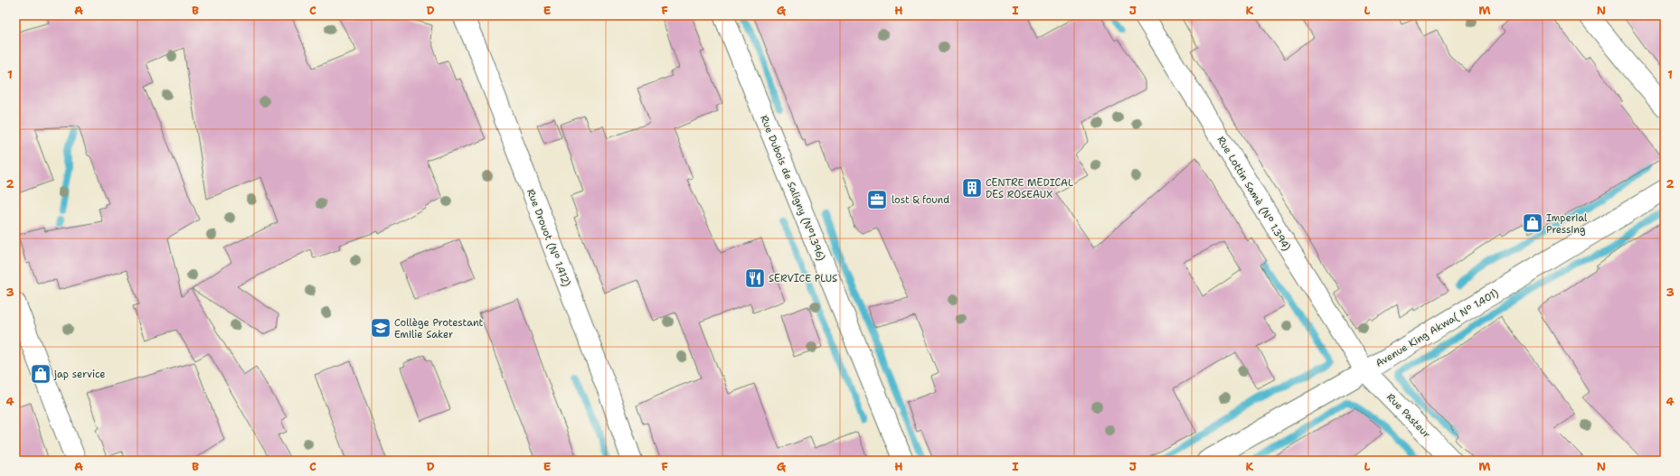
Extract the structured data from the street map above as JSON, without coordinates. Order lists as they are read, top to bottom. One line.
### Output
{"streets":{"street":["Rue Dubois de Saligny (N°1.396)","Rue Lottin Samè (N° 1.394)","Rue Drouot (N° 1.412)","Avenue King Akwa( N° 1.401)","Rue Pasteur"]},"crossings":[["Rue Lottin Samè (N° 1.394)","Avenue King Akwa( N° 1.401)"],["Rue Lottin Samè (N° 1.394)","Rue Pasteur"],["Avenue King Akwa( N° 1.401)","Rue Pasteur"]],"places":{"building":["CENTRE MEDICAL DES ROSEAUX"],"office":["lost & found"],"shop":["Imperial Pressing","jap service"],"restaurant":["SERVICE PLUS"],"school or university":["Collège Protestant Emilie Saker"]},"grid":{"columns":["A","B","C","D","E","F","G","H","I","J","K","L","M","N"],"rows":["1","2","3","4"]}}
